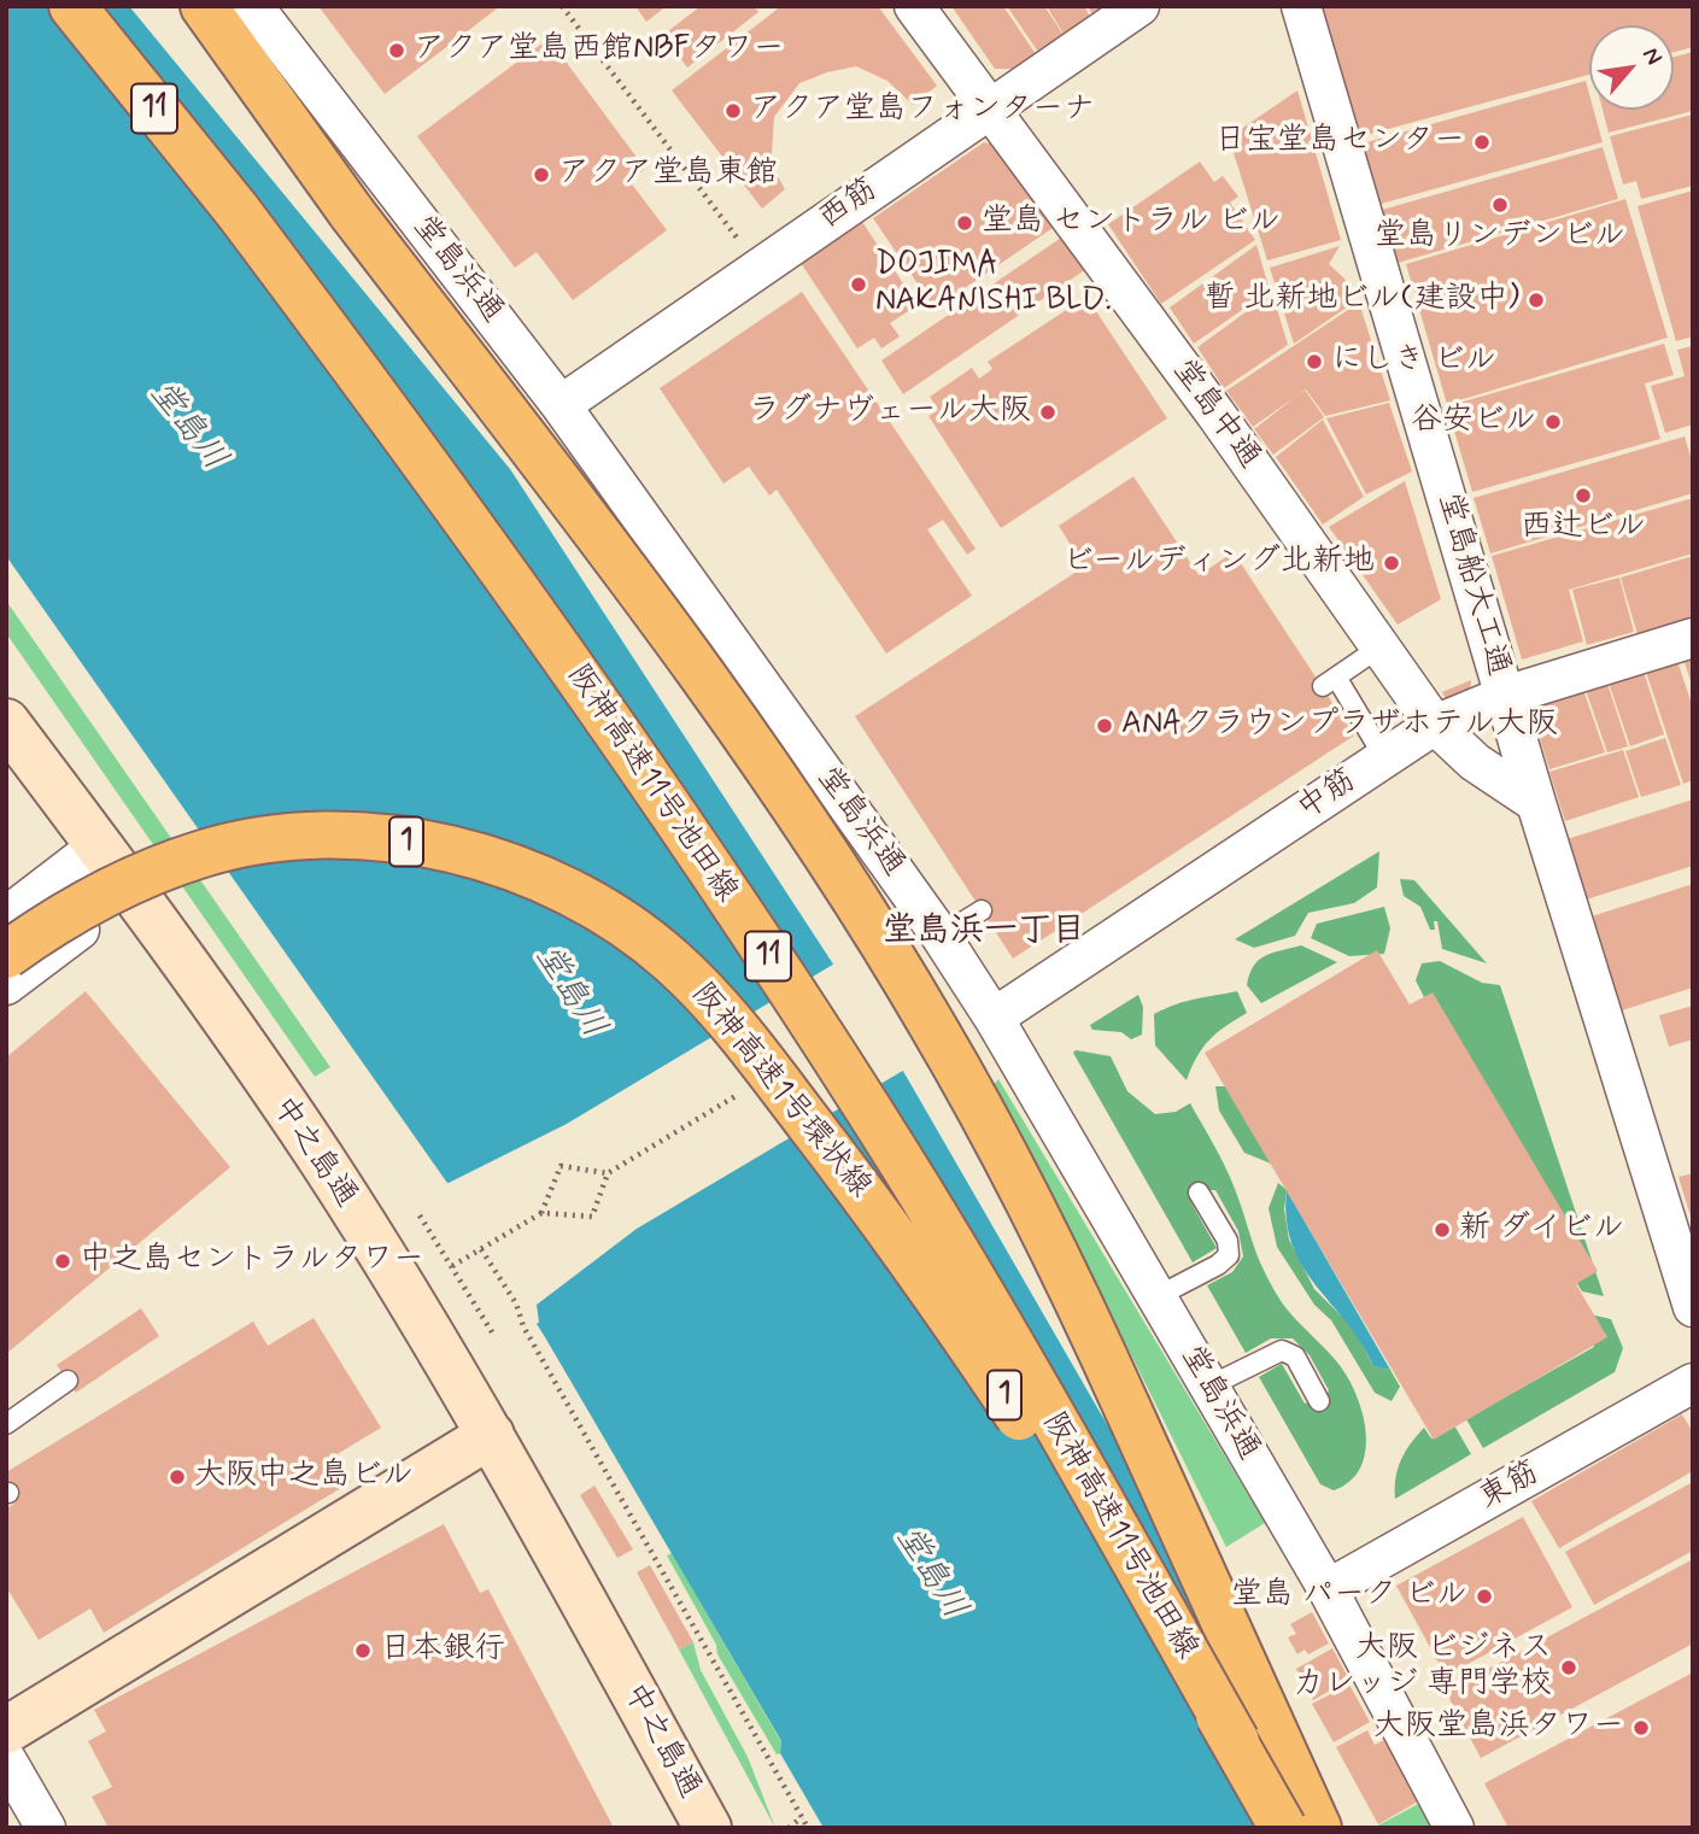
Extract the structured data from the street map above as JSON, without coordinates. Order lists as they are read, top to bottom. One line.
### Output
{"streets":{"highway":["11","阪神高速11号池田線","1","阪神高速1号環状線"],"street":["西筋","堂島浜通","堂島中通","堂島船大工通","中筋","中之島通","東筋"]},"crossings":[["西筋","堂島浜通"],["西筋","堂島中通"],["堂島浜通","中筋"],["堂島浜通","東筋"],["堂島中通","堂島船大工通"],["堂島中通","中筋"],["堂島船大工通","中筋"],["阪神高速11号池田線","阪神高速1号環状線"]],"districts":["堂島浜一丁目"],"water":["堂島川"],"places":["アクア堂島西館NBFタワー","アクア堂島フォンターナ","日宝堂島センター","アクア堂島東館","堂島リンデンビル","堂島 セントラル ビル","DOJIMA NAKANISHI BLD.","暫 北新地ビル(建設中)","にしき ビル","ラグナヴェール大阪","谷安ビル","西辻ビル","ビールディング北新地","ANAクラウンプラザホテル大阪","新 ダイビル","中之島セントラルタワー","大阪中之島ビル","堂島 パーク ビル","日本銀行","大阪 ビジネス カレッジ 専門学校","大阪堂島浜タワー"],"north":"top right"}
